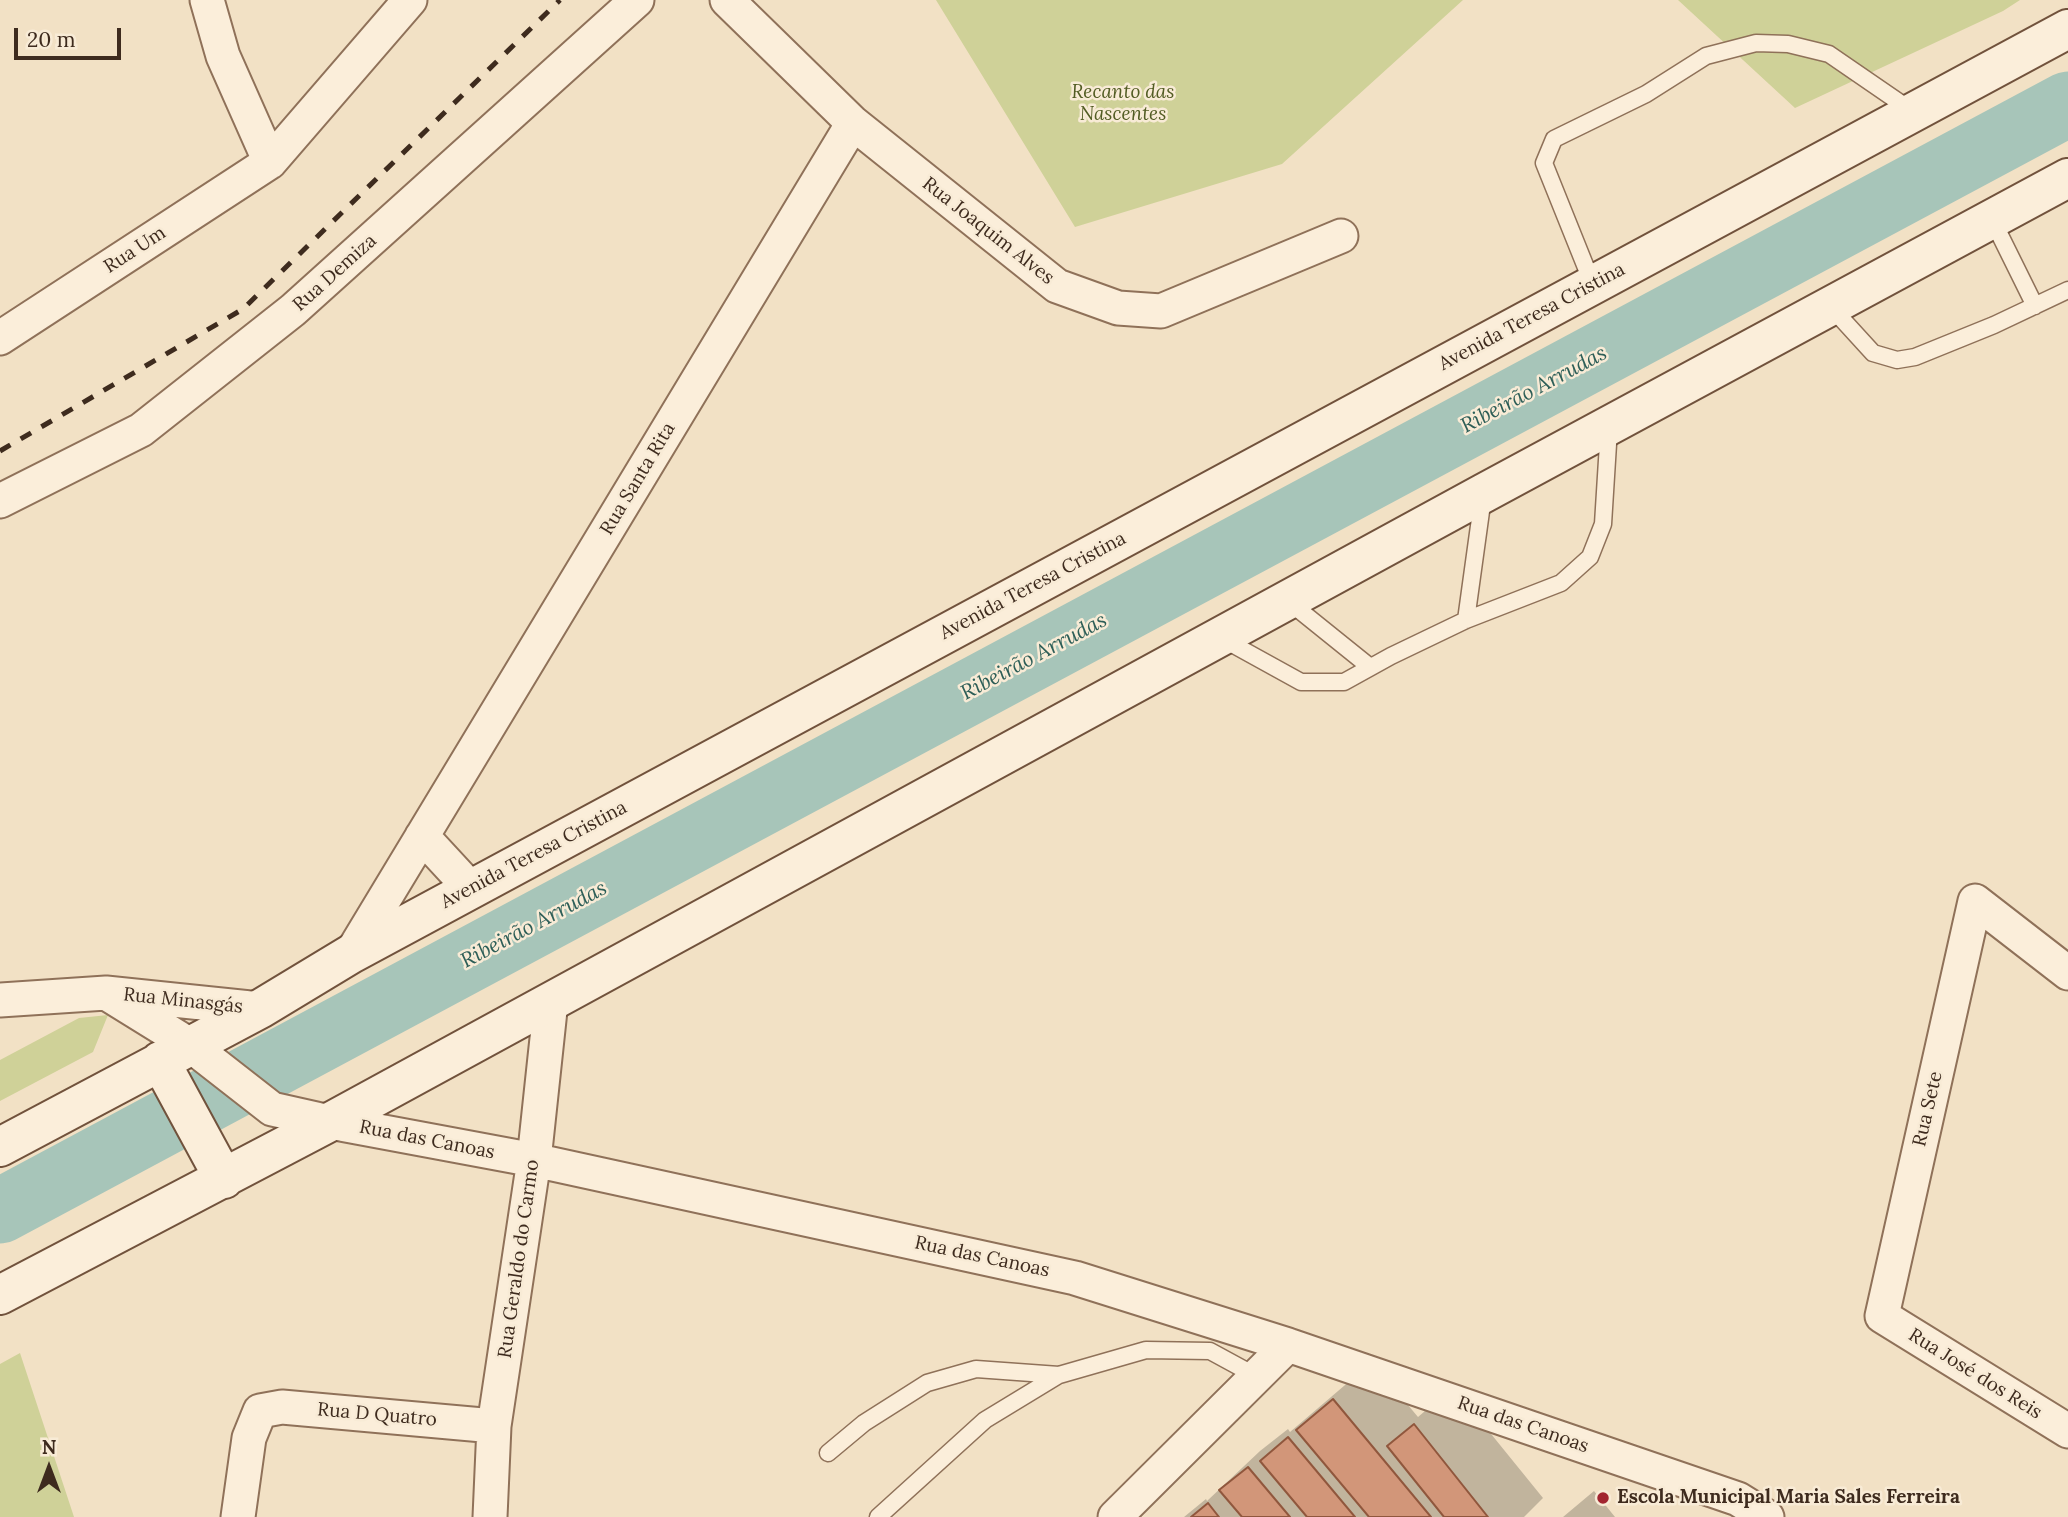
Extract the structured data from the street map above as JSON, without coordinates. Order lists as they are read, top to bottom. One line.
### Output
{"streets":{"main road":["Avenida Teresa Cristina"],"street":["Rua Joaquim Alves","Rua Um","Rua Demiza","Rua Santa Rita","Rua Minasgás","Rua Sete","Rua das Canoas","Rua Geraldo do Carmo","Rua José dos Reis","Rua D Quatro"]},"crossings":[["Rua Joaquim Alves","Rua Santa Rita"],["Avenida Teresa Cristina","Rua Santa Rita"],["Avenida Teresa Cristina","Rua Minasgás"],["Avenida Teresa Cristina","Rua das Canoas"],["Rua Minasgás","Rua das Canoas"],["Rua Sete","Rua José dos Reis"],["Rua das Canoas","Rua Geraldo do Carmo"],["Rua Geraldo do Carmo","Rua D Quatro"]],"water":["Ribeirão Arrudas"],"parks":["Recanto das Nascentes"],"places":["Escola Municipal Maria Sales Ferreira"],"scale_bar":"20 m","north":"top"}
